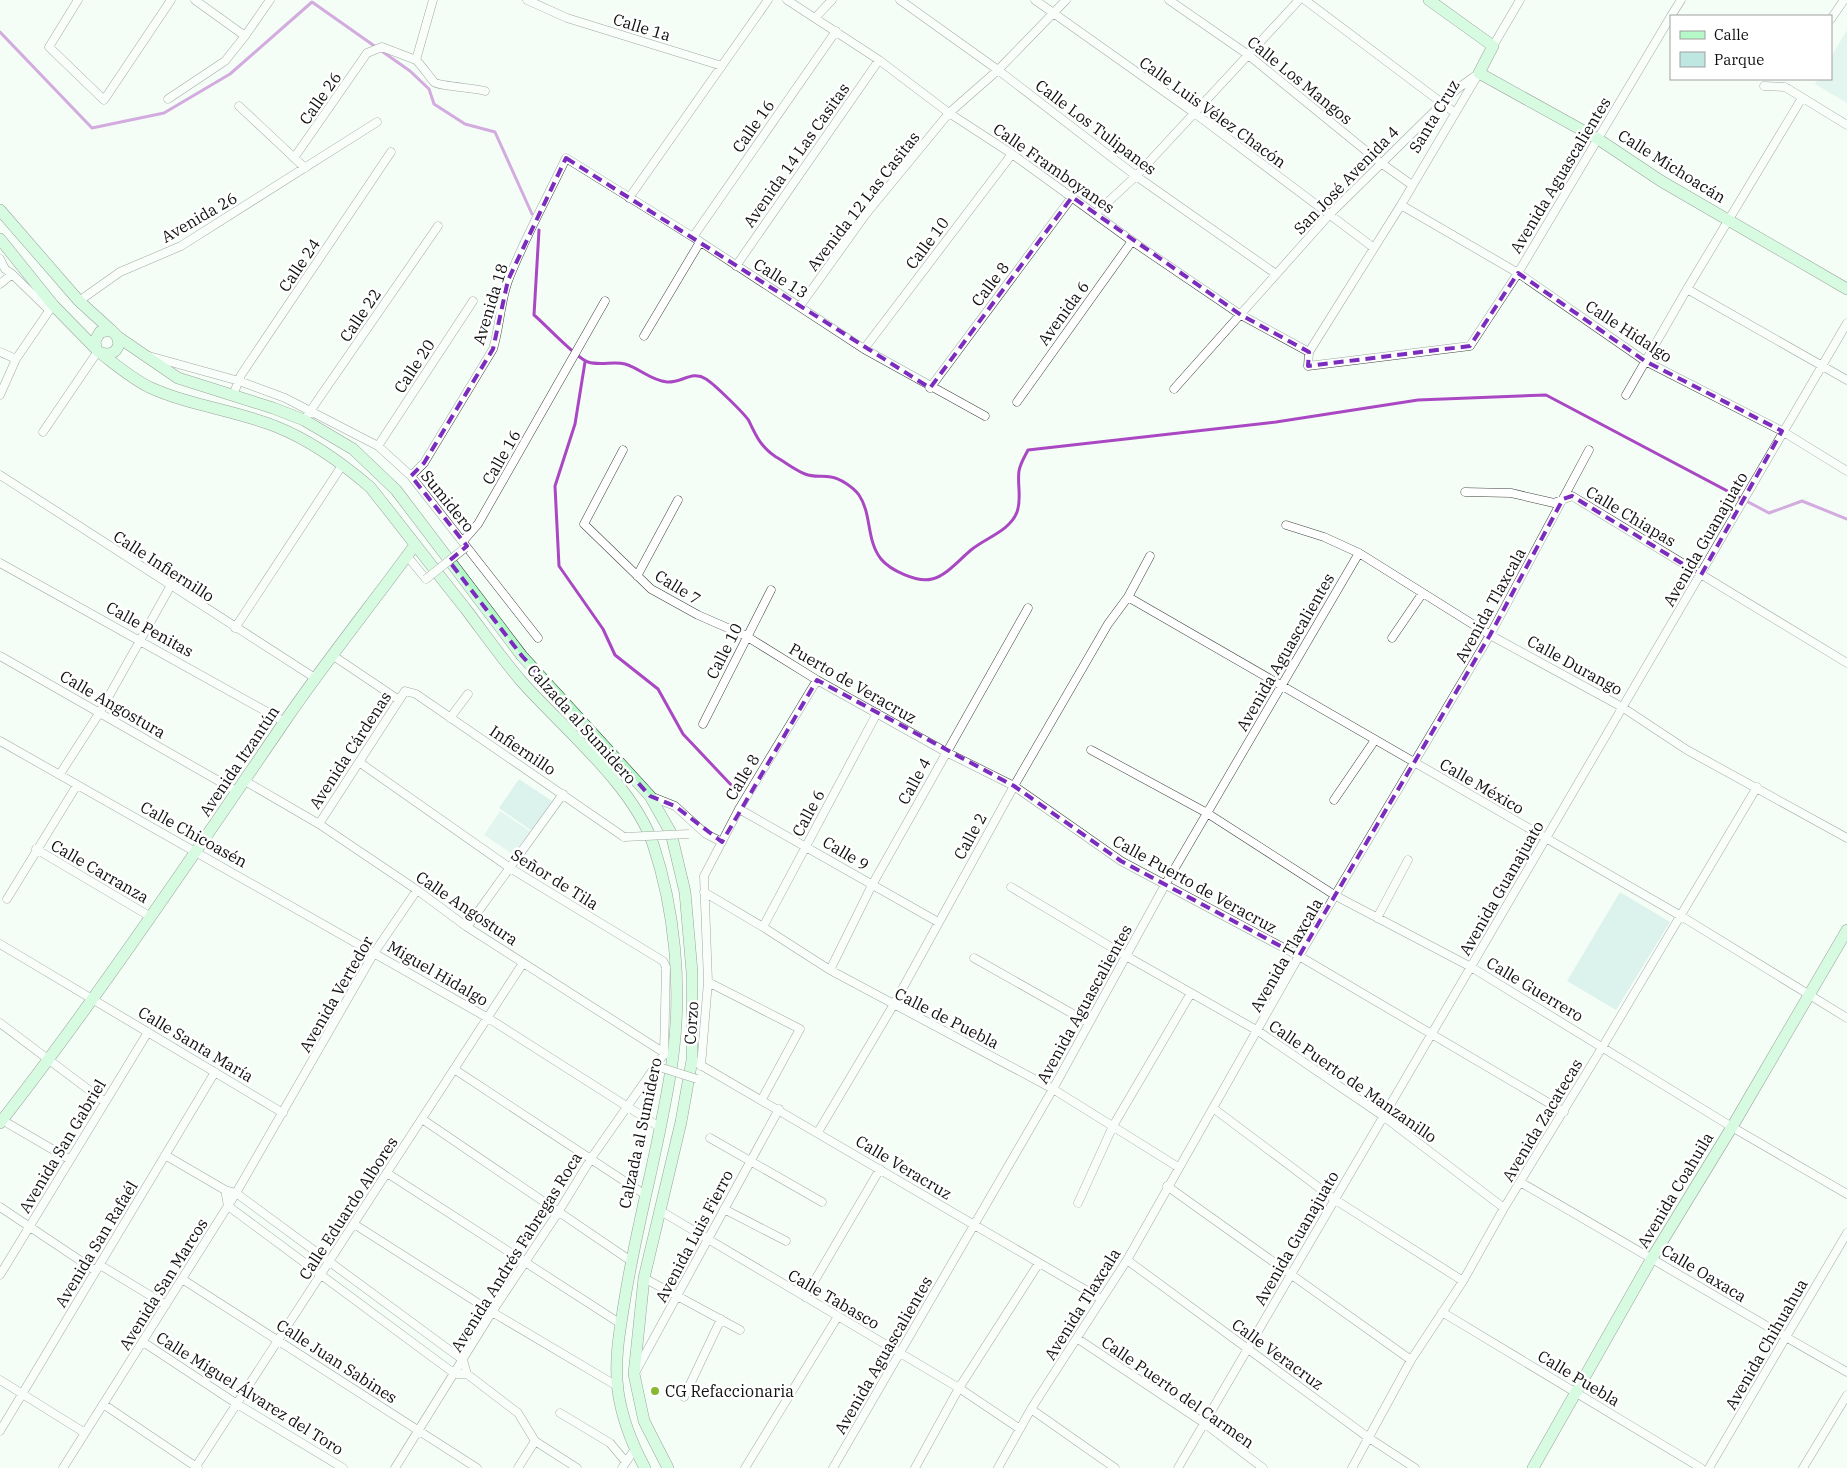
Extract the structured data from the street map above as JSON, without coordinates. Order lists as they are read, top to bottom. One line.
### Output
{"streets":{"main road":["Santa Cruz","Calle Michoacán","Calzada al Sumidero","Avenida Itzantún","Avenida Coahuila"],"street":["Calle 1a","Calle Los Mangos","Calle 26","Calle Luis Vélez Chacón","Calle 16","Calle Los Tulipanes","Avenida 14 Las Casitas","Calle Framboyanes","Avenida Aguascalientes","San José Avenida 4","Avenida 12 Las Casitas","Avenida 26","Calle 10","Calle 24","Calle 13","Calle 8","Avenida 18","Avenida 6","Calle 22","Calle Hidalgo","Calle 20","Sumidero","Calle Chiapas","Avenida Guanajuato","Calle Infiernillo","Calle 7","Avenida Tlaxcala","Calle Penitas","Calle Durango","Puerto de Veracruz","Calle Angostura","Avenida Cárdenas","Infiernillo","Calle 4","Calle México","Calle 6","Calle Chicoasén","Calle 2","Calle 9","Calle Carranza","Señor de Tila","Calle Puerto de Veracruz","Miguel Hidalgo","Calle Guerrero","Avenida Vertedor","Calle de Puebla","Corzo","Calle Santa María","Calle Puerto de Manzanillo","Avenida Zacatecas","Avenida San Gabriel","Calle Veracruz","Calle Eduardo Albores","Avenida Luis Fierro","Avenida San Rafaél","Avenida Andrés Fabregas Roca","Calle Oaxaca","Avenida San Marcos","Calle Tabasco","Avenida Chihuahua","Calle Juan Sabines","Calle Puebla","Calle Puerto del Carmen","Calle Miguel Álvarez del Toro"]},"crossings":[["Calle Los Mangos","Santa Cruz"],["Calle Los Mangos","San José Avenida 4"],["Calle Luis Vélez Chacón","Santa Cruz"],["Calle Luis Vélez Chacón","San José Avenida 4"],["Calle Luis Vélez Chacón","Avenida 12 Las Casitas"],["Santa Cruz","Calle Michoacán"],["Santa Cruz","Calle Framboyanes"],["Santa Cruz","Avenida Aguascalientes"],["Santa Cruz","San José Avenida 4"],["Santa Cruz","Calle Hidalgo"],["Calle 16","Calle Framboyanes"],["Calle 16","Calle 13"],["Calle 16","Sumidero"],["Calle 16","Avenida Itzantún"],["Calle Los Tulipanes","San José Avenida 4"],["Calle Los Tulipanes","Avenida 12 Las Casitas"],["Avenida 14 Las Casitas","Calle Framboyanes"],["Avenida 14 Las Casitas","Calle 13"],["Calle Michoacán","Avenida Aguascalientes"],["Calle Michoacán","San José Avenida 4"],["Calle Framboyanes","Avenida Aguascalientes"],["Calle Framboyanes","San José Avenida 4"],["Calle Framboyanes","Avenida 12 Las Casitas"],["Calle Framboyanes","Calle 10"],["Calle Framboyanes","Calle 8"],["Calle Framboyanes","Avenida 6"],["Avenida Aguascalientes","Calle Hidalgo"],["Avenida Aguascalientes","Calle Durango"],["Avenida Aguascalientes","Calle México"],["Avenida Aguascalientes","Calle Puerto de Veracruz"],["Avenida Aguascalientes","Calle Guerrero"],["Avenida Aguascalientes","Calle de Puebla"],["Avenida Aguascalientes","Calle Puerto de Manzanillo"],["Avenida Aguascalientes","Calle Veracruz"],["Avenida Aguascalientes","Calle Tabasco"],["Avenida 12 Las Casitas","Calle 13"],["Avenida 26","Calzada al Sumidero"],["Calle 10","Calle 13"],["Calle 10","Calle 7"],["Calle 10","Puerto de Veracruz"],["Calle 24","Sumidero"],["Calle 24","Calzada al Sumidero"],["Calle 13","Calle 8"],["Calle 13","Avenida 18"],["Calle 8","Puerto de Veracruz"],["Calle 8","Calle 9"],["Calle 8","Calle de Puebla"],["Calle 8","Corzo"],["Avenida 18","Sumidero"],["Calle 22","Sumidero"],["Calle 22","Calzada al Sumidero"],["Calle Hidalgo","Avenida Guanajuato"],["Calle 20","Sumidero"],["Sumidero","Calzada al Sumidero"],["Calle Chiapas","Avenida Guanajuato"],["Calle Chiapas","Avenida Tlaxcala"],["Avenida Guanajuato","Calle Durango"],["Avenida Guanajuato","Calle México"],["Avenida Guanajuato","Calle Puerto de Veracruz"],["Avenida Guanajuato","Calle Guerrero"],["Avenida Guanajuato","Calle Puerto de Manzanillo"],["Avenida Guanajuato","Calle Veracruz"],["Avenida Guanajuato","Calle Puerto del Carmen"],["Calle Infiernillo","Avenida Itzantún"],["Calle 7","Puerto de Veracruz"],["Avenida Tlaxcala","Calle Durango"],["Avenida Tlaxcala","Calle México"],["Avenida Tlaxcala","Calle Puerto de Veracruz"],["Avenida Tlaxcala","Calle Guerrero"],["Avenida Tlaxcala","Calle de Puebla"],["Avenida Tlaxcala","Calle Puerto de Manzanillo"],["Avenida Tlaxcala","Calle Veracruz"],["Avenida Tlaxcala","Calle Tabasco"],["Avenida Tlaxcala","Calle Puerto del Carmen"],["Calle Penitas","Avenida Itzantún"],["Calle Durango","Avenida Zacatecas"],["Puerto de Veracruz","Calle 4"],["Puerto de Veracruz","Calle 6"],["Puerto de Veracruz","Calle Puerto de Veracruz"],["Calle Angostura","Calzada al Sumidero"],["Calle Angostura","Avenida Cárdenas"],["Calle Angostura","Avenida Itzantún"],["Calle Angostura","Señor de Tila"],["Calle Angostura","Avenida Vertedor"],["Calle Angostura","Calle Eduardo Albores"],["Calle Angostura","Avenida Andrés Fabregas Roca"],["Calzada al Sumidero","Avenida Itzantún"],["Calzada al Sumidero","Señor de Tila"],["Calzada al Sumidero","Miguel Hidalgo"],["Calzada al Sumidero","Corzo"],["Calzada al Sumidero","Calle Veracruz"],["Calzada al Sumidero","Avenida Luis Fierro"],["Calzada al Sumidero","Avenida Andrés Fabregas Roca"],["Calzada al Sumidero","Calle Tabasco"],["Avenida Cárdenas","Infiernillo"],["Avenida Cárdenas","Señor de Tila"],["Avenida Itzantún","Calle Chicoasén"],["Avenida Itzantún","Calle Carranza"],["Avenida Itzantún","Calle Santa María"],["Calle 4","Calle 9"],["Calle 4","Calle Puerto de Veracruz"],["Calle 4","Calle de Puebla"],["Calle México","Calle 2"],["Calle México","Avenida Zacatecas"],["Calle México","Avenida Coahuila"],["Calle 6","Calle 9"],["Calle 6","Calle de Puebla"],["Calle Chicoasén","Miguel Hidalgo"],["Calle Chicoasén","Avenida Vertedor"],["Calle 2","Calle 9"],["Calle 2","Calle Puerto de Veracruz"],["Calle 2","Calle de Puebla"],["Calle 2","Calle Veracruz"],["Señor de Tila","Avenida Andrés Fabregas Roca"],["Calle Puerto de Veracruz","Avenida Zacatecas"],["Miguel Hidalgo","Avenida Vertedor"],["Miguel Hidalgo","Calle Eduardo Albores"],["Miguel Hidalgo","Avenida Andrés Fabregas Roca"],["Calle Guerrero","Avenida Zacatecas"],["Calle Guerrero","Avenida Coahuila"],["Avenida Vertedor","Calle Santa María"],["Avenida Vertedor","Avenida San Marcos"],["Calle de Puebla","Corzo"],["Corzo","Calle Veracruz"],["Calle Santa María","Avenida San Gabriel"],["Calle Santa María","Avenida San Rafaél"],["Calle Santa María","Avenida San Marcos"],["Calle Puerto de Manzanillo","Avenida Zacatecas"],["Avenida Zacatecas","Calle Veracruz"],["Avenida Zacatecas","Calle Oaxaca"],["Avenida Zacatecas","Calle Puebla"],["Calle Veracruz","Avenida Luis Fierro"],["Avenida Coahuila","Calle Oaxaca"],["Avenida Coahuila","Calle Puebla"],["Calle Eduardo Albores","Calle Juan Sabines"],["Calle Eduardo Albores","Calle Miguel Álvarez del Toro"],["Avenida Luis Fierro","Calle Tabasco"],["Avenida Andrés Fabregas Roca","Calle Juan Sabines"],["Calle Oaxaca","Avenida Chihuahua"],["Avenida San Marcos","Calle Juan Sabines"],["Avenida San Marcos","Calle Miguel Álvarez del Toro"]],"places":["CG Refaccionaria"],"legend":["Calle","Parque"]}
